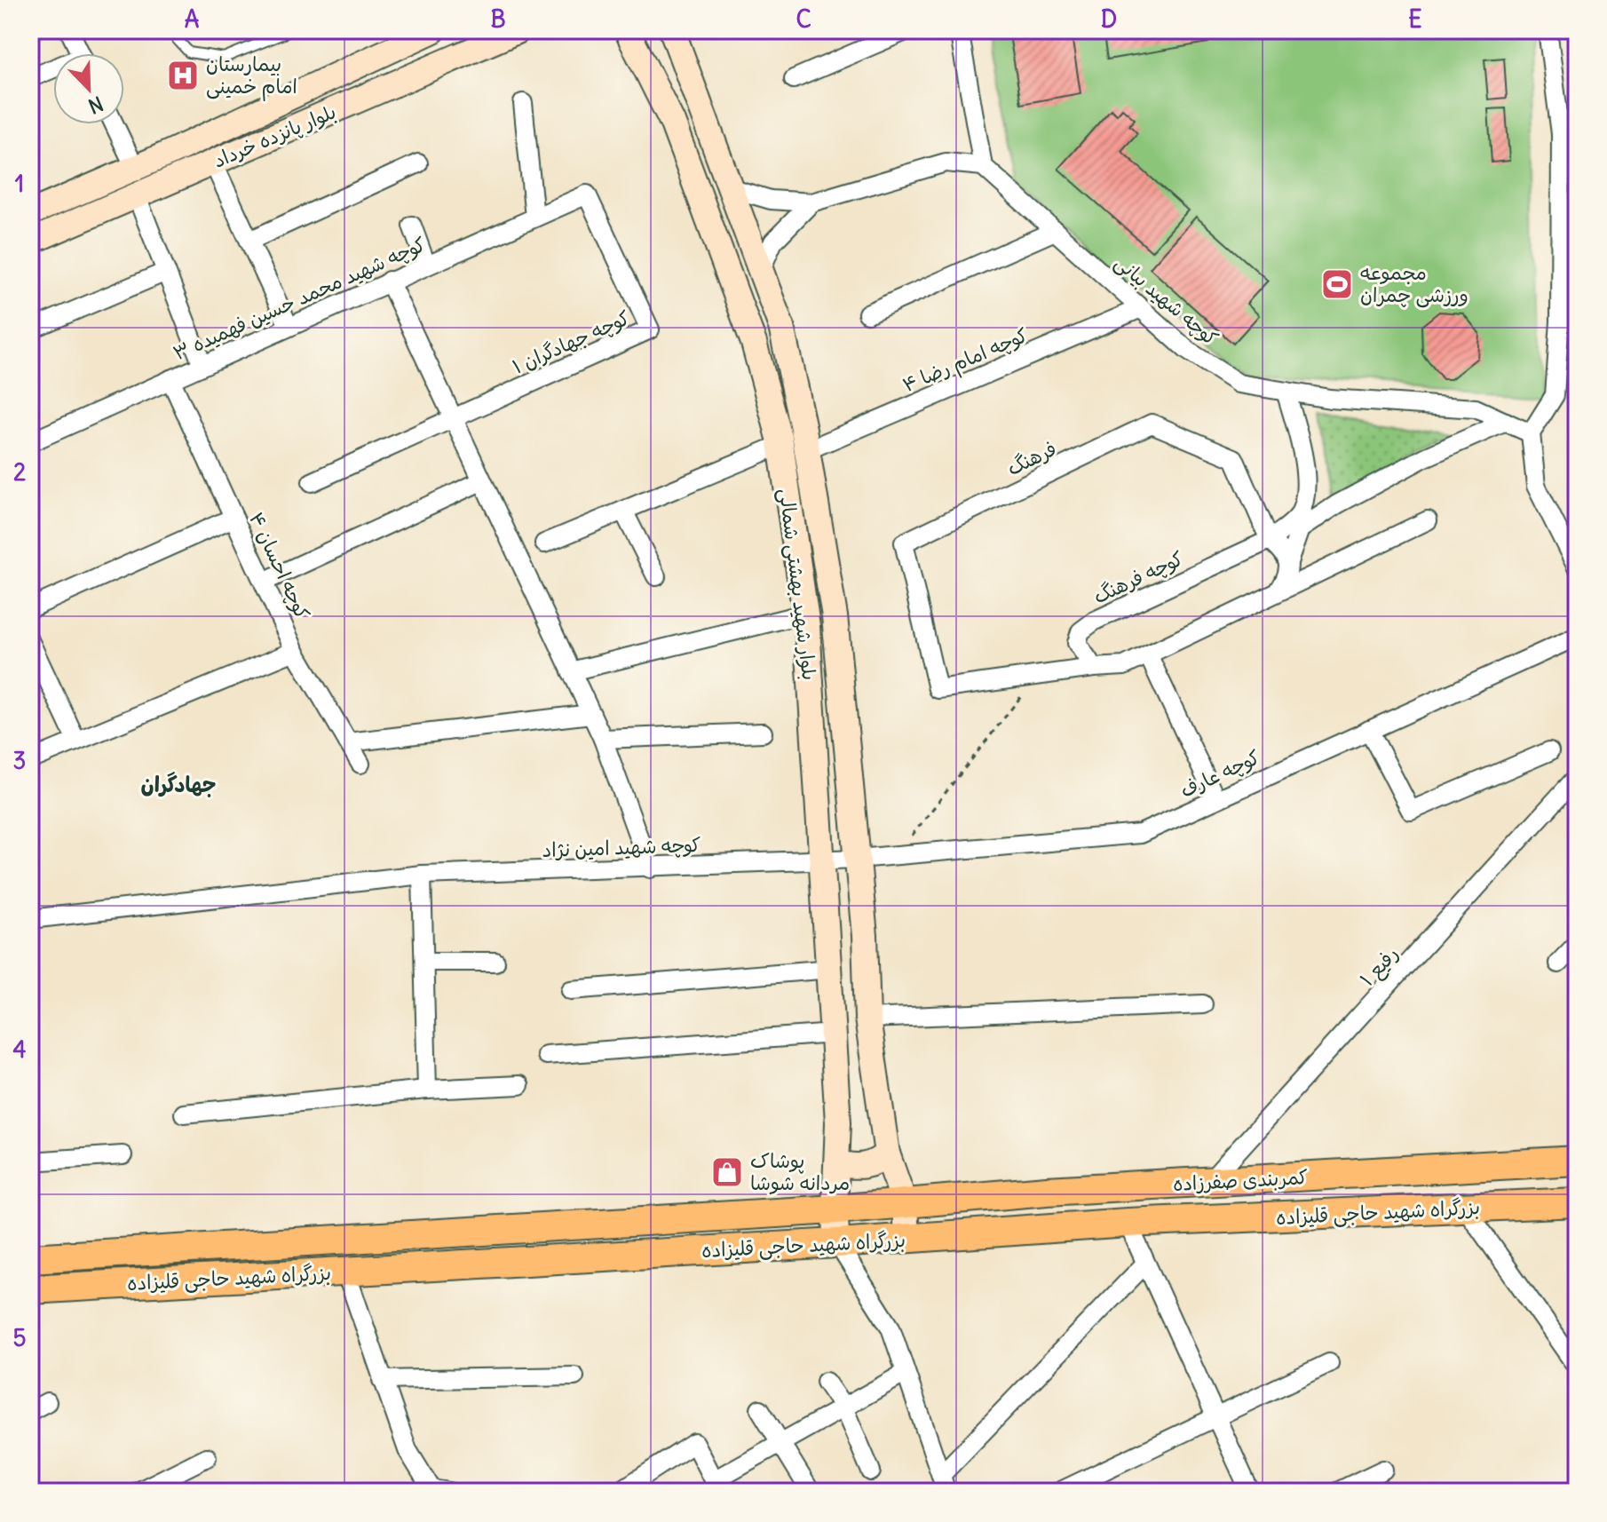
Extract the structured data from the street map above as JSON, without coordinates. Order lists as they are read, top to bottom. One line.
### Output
{"streets":{"highway":["کمربندی صفرزاده","بزرگراه شهید حاجی قلیزاده"],"main road":["بلوار پانزده خرداد","بلوار شهید بهشتی شمالی"],"street":["کوچه شهید محمد حسین فهمیده ۳","کوچه شهید بیانی","کوچه جهادگران ۱","کوچه امام رضا ۴","فرهنگ","کوچه احسان ۴","کوچه فرهنگ","کوچه عارف","کوچه شهید امین نژاد","رفیع ۱"]},"crossings":[["کوچه شهید محمد حسین فهمیده ۳","کوچه جهادگران ۱"],["کوچه شهید محمد حسین فهمیده ۳","کوچه احسان ۴"],["کوچه شهید بیانی","کوچه امام رضا ۴"],["کوچه امام رضا ۴","بلوار شهید بهشتی شمالی"],["فرهنگ","کوچه فرهنگ"],["بلوار شهید بهشتی شمالی","کوچه عارف"],["بلوار شهید بهشتی شمالی","کوچه شهید امین نژاد"],["بلوار شهید بهشتی شمالی","کمربندی صفرزاده"],["بلوار شهید بهشتی شمالی","بزرگراه شهید حاجی قلیزاده"],["کوچه عارف","کوچه شهید امین نژاد"],["رفیع ۱","کمربندی صفرزاده"],["کمربندی صفرزاده","بزرگراه شهید حاجی قلیزاده"]],"districts":["جهادگران"],"places":{"hospital":["بیمارستان امام خمینی"],"sports":["مجموعه ورزشی چمران"],"shop":["پوشاک مردانه شوشا"]},"north":"bottom right","grid":{"columns":["A","B","C","D","E"],"rows":["1","2","3","4","5"]}}
